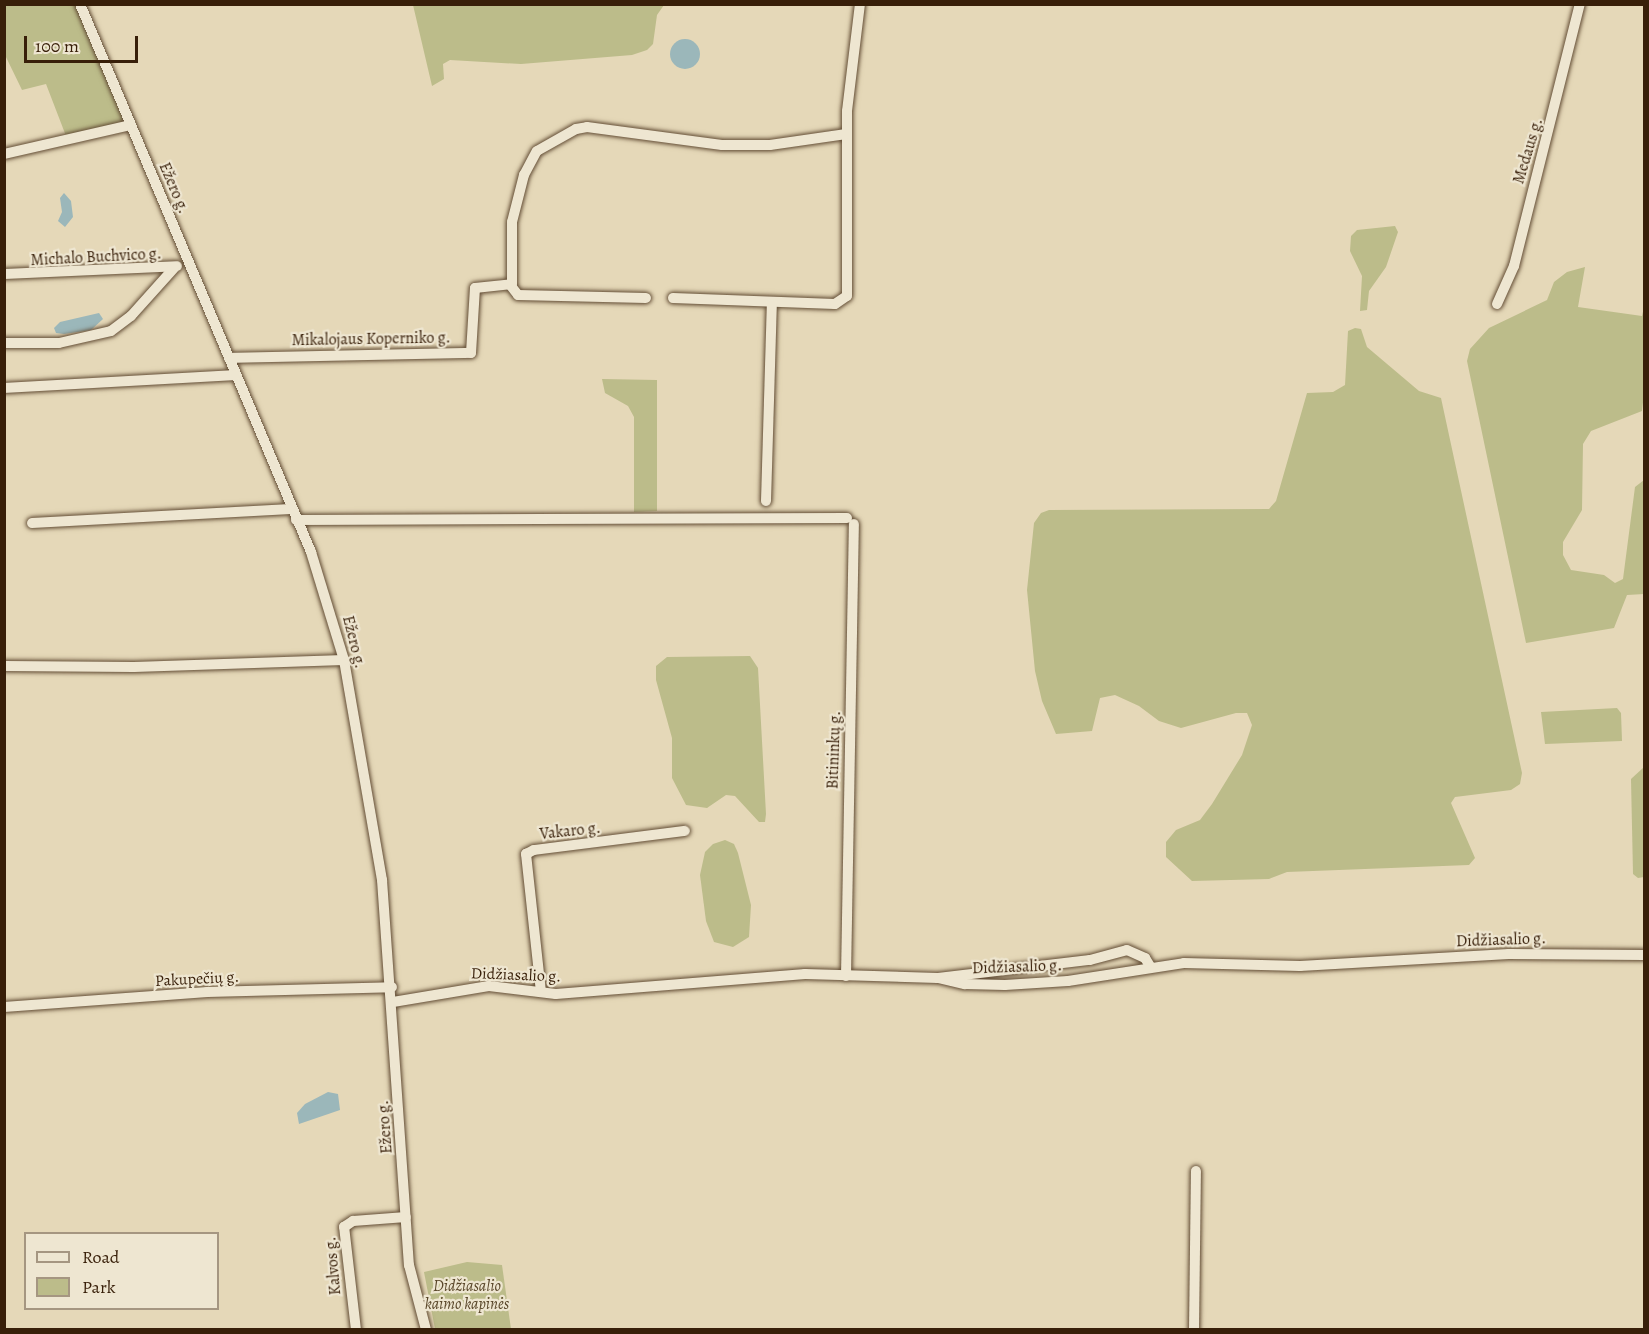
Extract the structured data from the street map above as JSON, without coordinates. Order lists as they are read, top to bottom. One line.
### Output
{"streets":{"street":["Medaus g.","Ežero g.","Michalo Buchvico g.","Mikalojaus Koperniko g.","Bitininkų g.","Vakaro g.","Didžiasalio g.","Pakupečių g.","Kalvos g."]},"crossings":[["Ežero g.","Michalo Buchvico g."],["Ežero g.","Mikalojaus Koperniko g."],["Ežero g.","Bitininkų g."],["Ežero g.","Didžiasalio g."],["Ežero g.","Pakupečių g."],["Ežero g.","Kalvos g."],["Bitininkų g.","Didžiasalio g."],["Vakaro g.","Didžiasalio g."]],"parks":["Didžiasalio kaimo kapinės"],"legend":["Road","Park"],"scale_bar":"100 m"}
